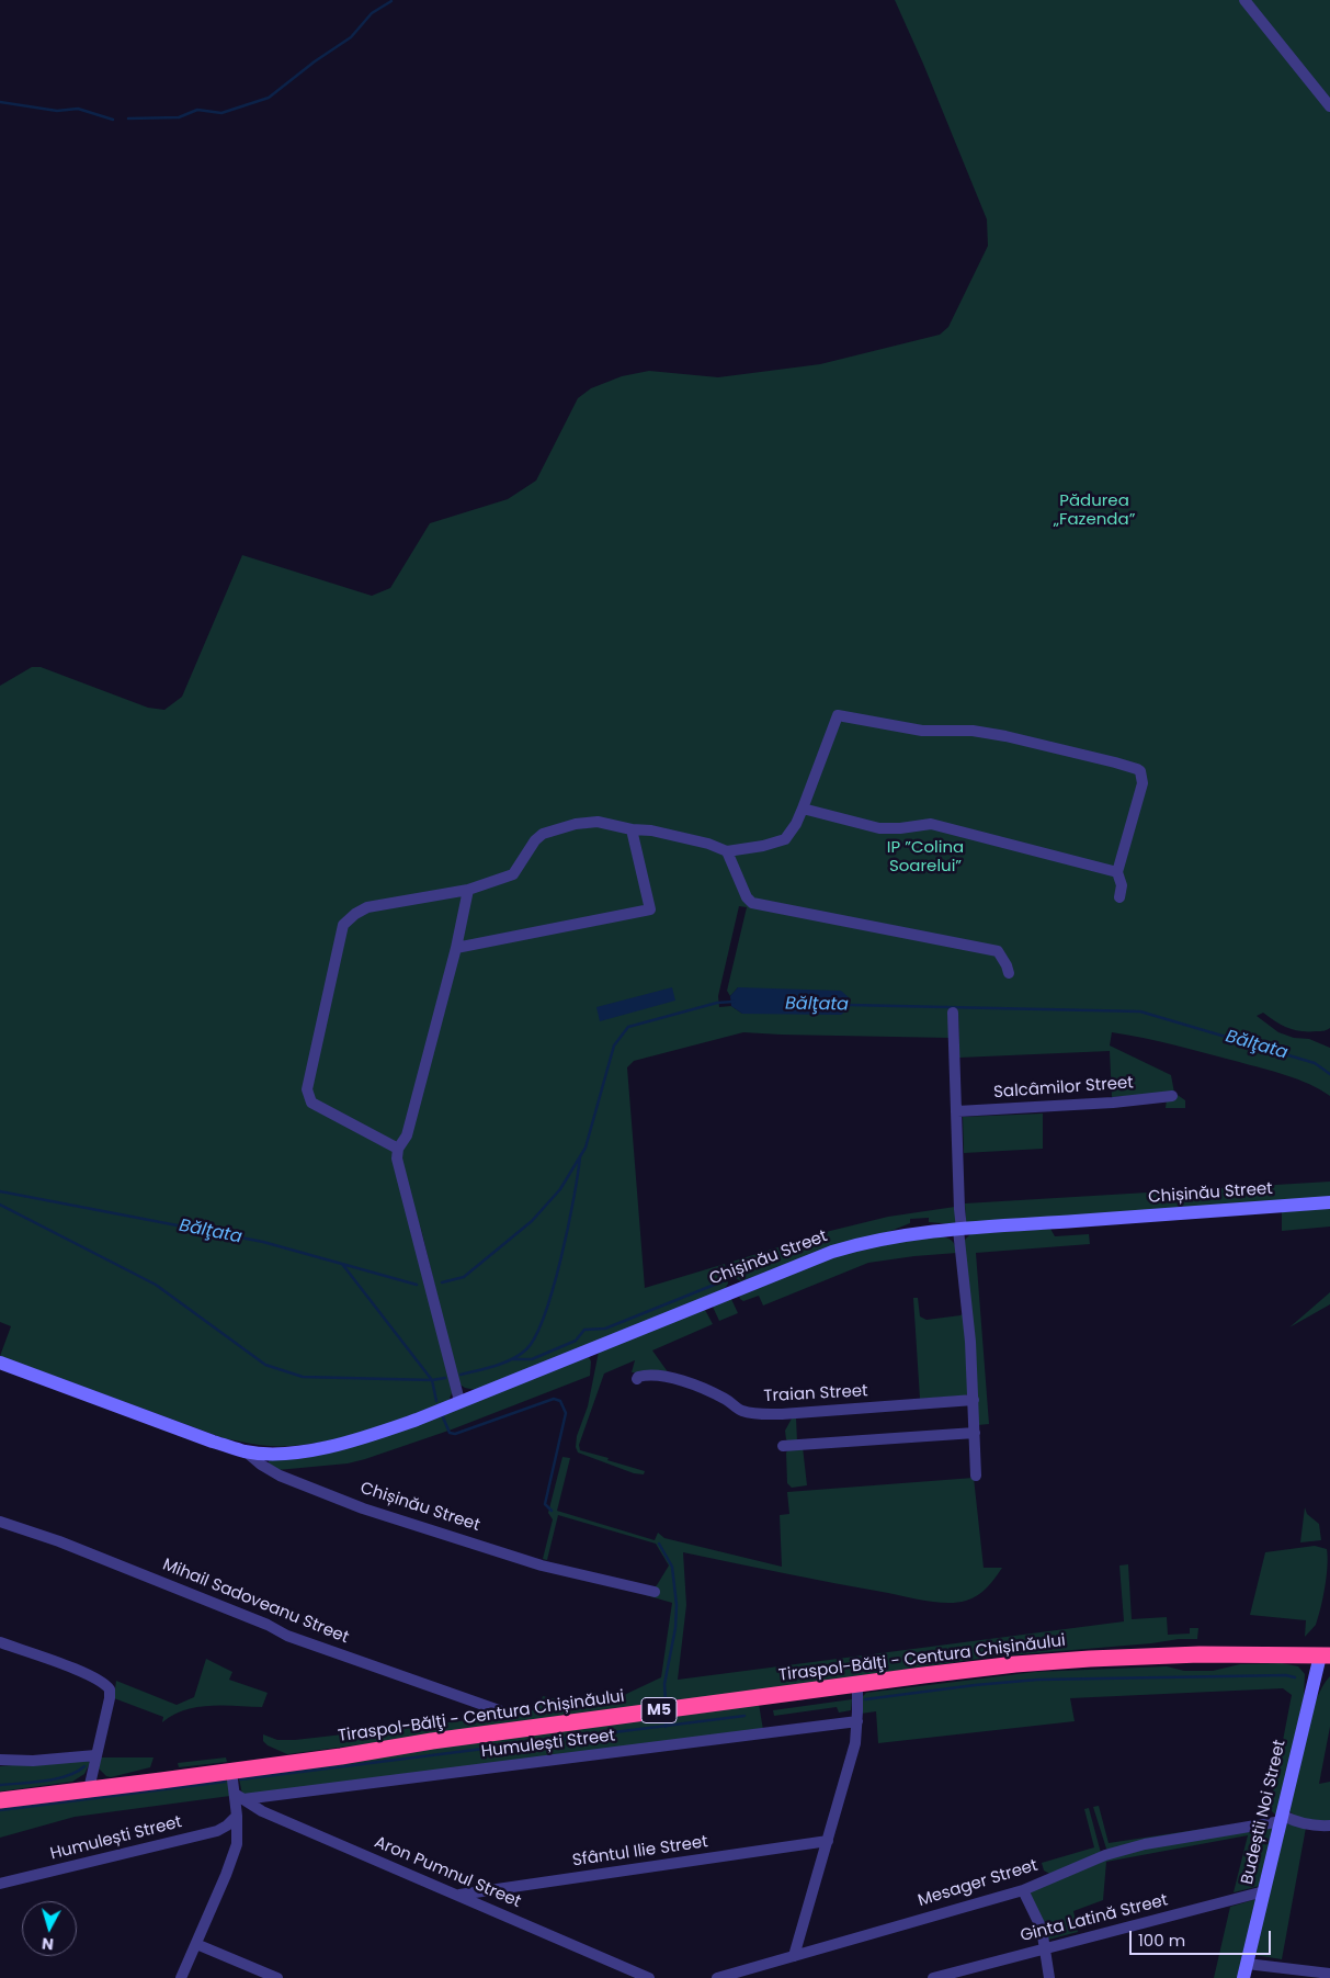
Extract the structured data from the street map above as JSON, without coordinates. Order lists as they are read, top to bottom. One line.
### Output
{"streets":{"highway":["Tiraspol-Bălţi - Centura Chișinăului","M5"],"street":["Salcâmilor Street","Chișinău Street","Traian Street","Mihail Sadoveanu Street","Humulești Street","Budeștii Noi Street","Sfântul Ilie Street","Aron Pumnul Street","Mesager Street","Ginta Latină Street"]},"crossings":[["Tiraspol-Bălţi - Centura Chișinăului","Budeștii Noi Street"],["Humulești Street","Aron Pumnul Street"],["Budeștii Noi Street","Mesager Street"],["Budeștii Noi Street","Ginta Latină Street"],["Sfântul Ilie Street","Aron Pumnul Street"]],"water":["Bălţata"],"parks":["Pădurea „Fazenda”","IP ”Colina Soarelui”"],"scale_bar":"100 m","north":"bottom"}
